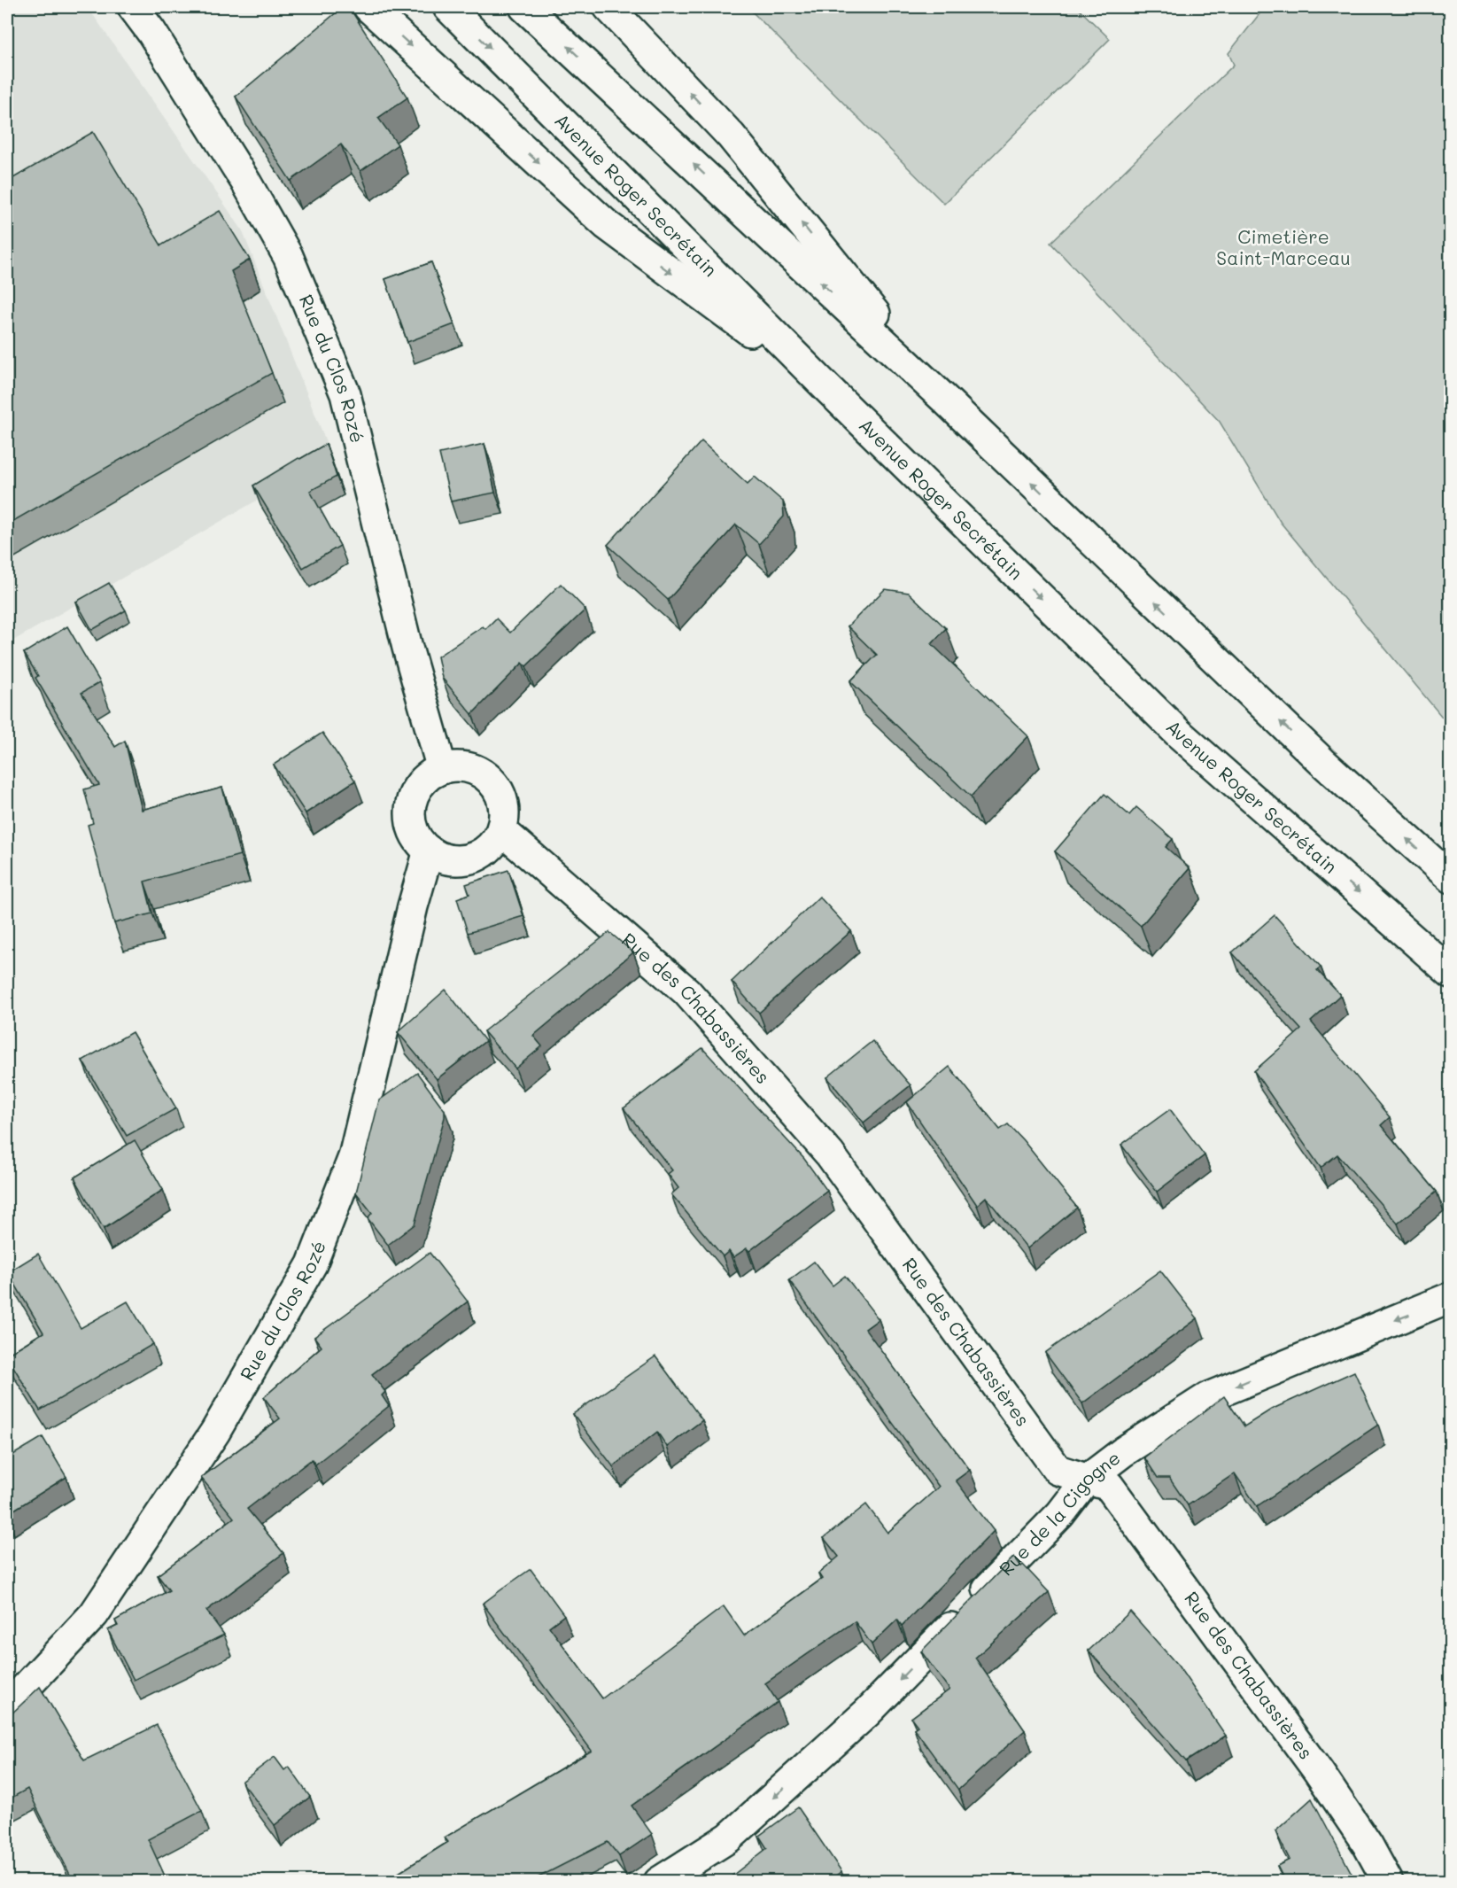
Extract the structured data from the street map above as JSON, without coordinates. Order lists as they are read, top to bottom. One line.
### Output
{"streets":{"street":["Avenue Roger Secrétain","Rue du Clos Rozé","Rue des Chabassières","Rue de la Cigogne"]},"crossings":[["Rue du Clos Rozé","Rue des Chabassières"],["Rue des Chabassières","Rue de la Cigogne"]],"one_way":["Rue de la Cigogne"],"parks":["Cimetière Saint-Marceau"]}
